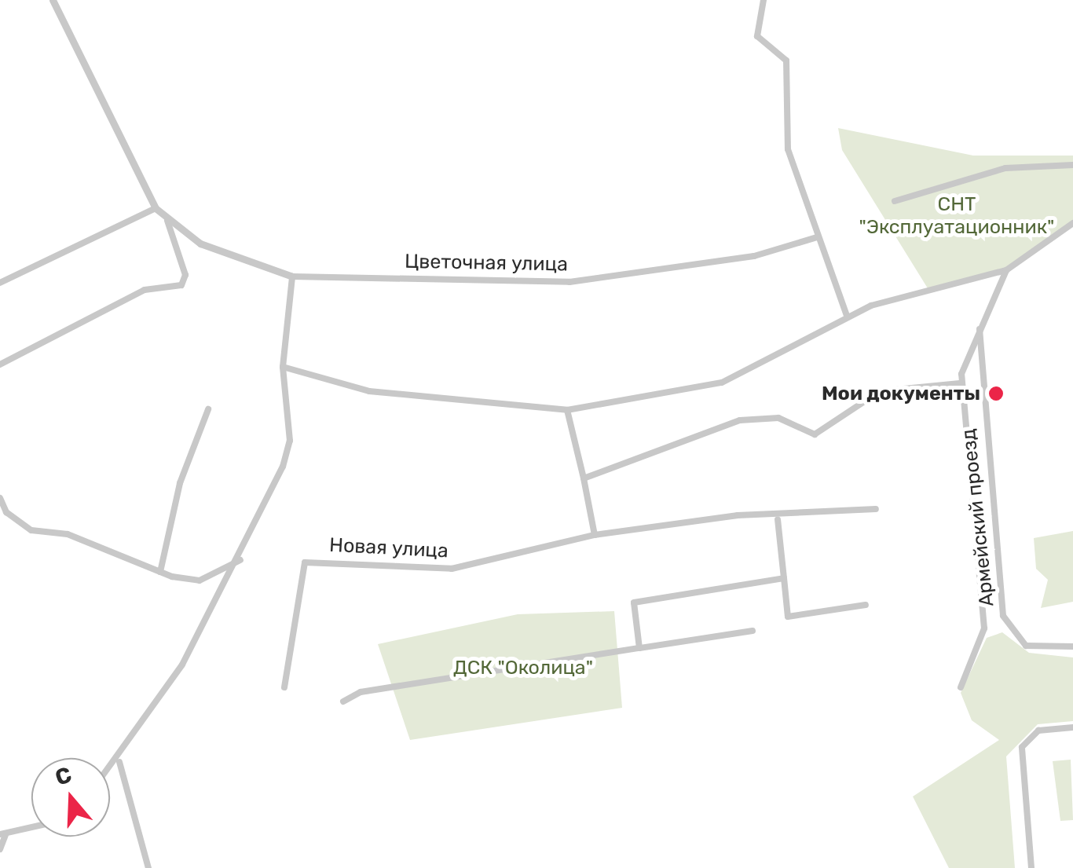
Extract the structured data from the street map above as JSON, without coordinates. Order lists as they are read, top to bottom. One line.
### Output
{"streets":{"street":["Цветочная улица","Армейский проезд","Новая улица"]},"parks":["СНТ \"Эксплуатационник\"","ДСК \"Околица\""],"places":["Мои документы"],"north":"top"}
